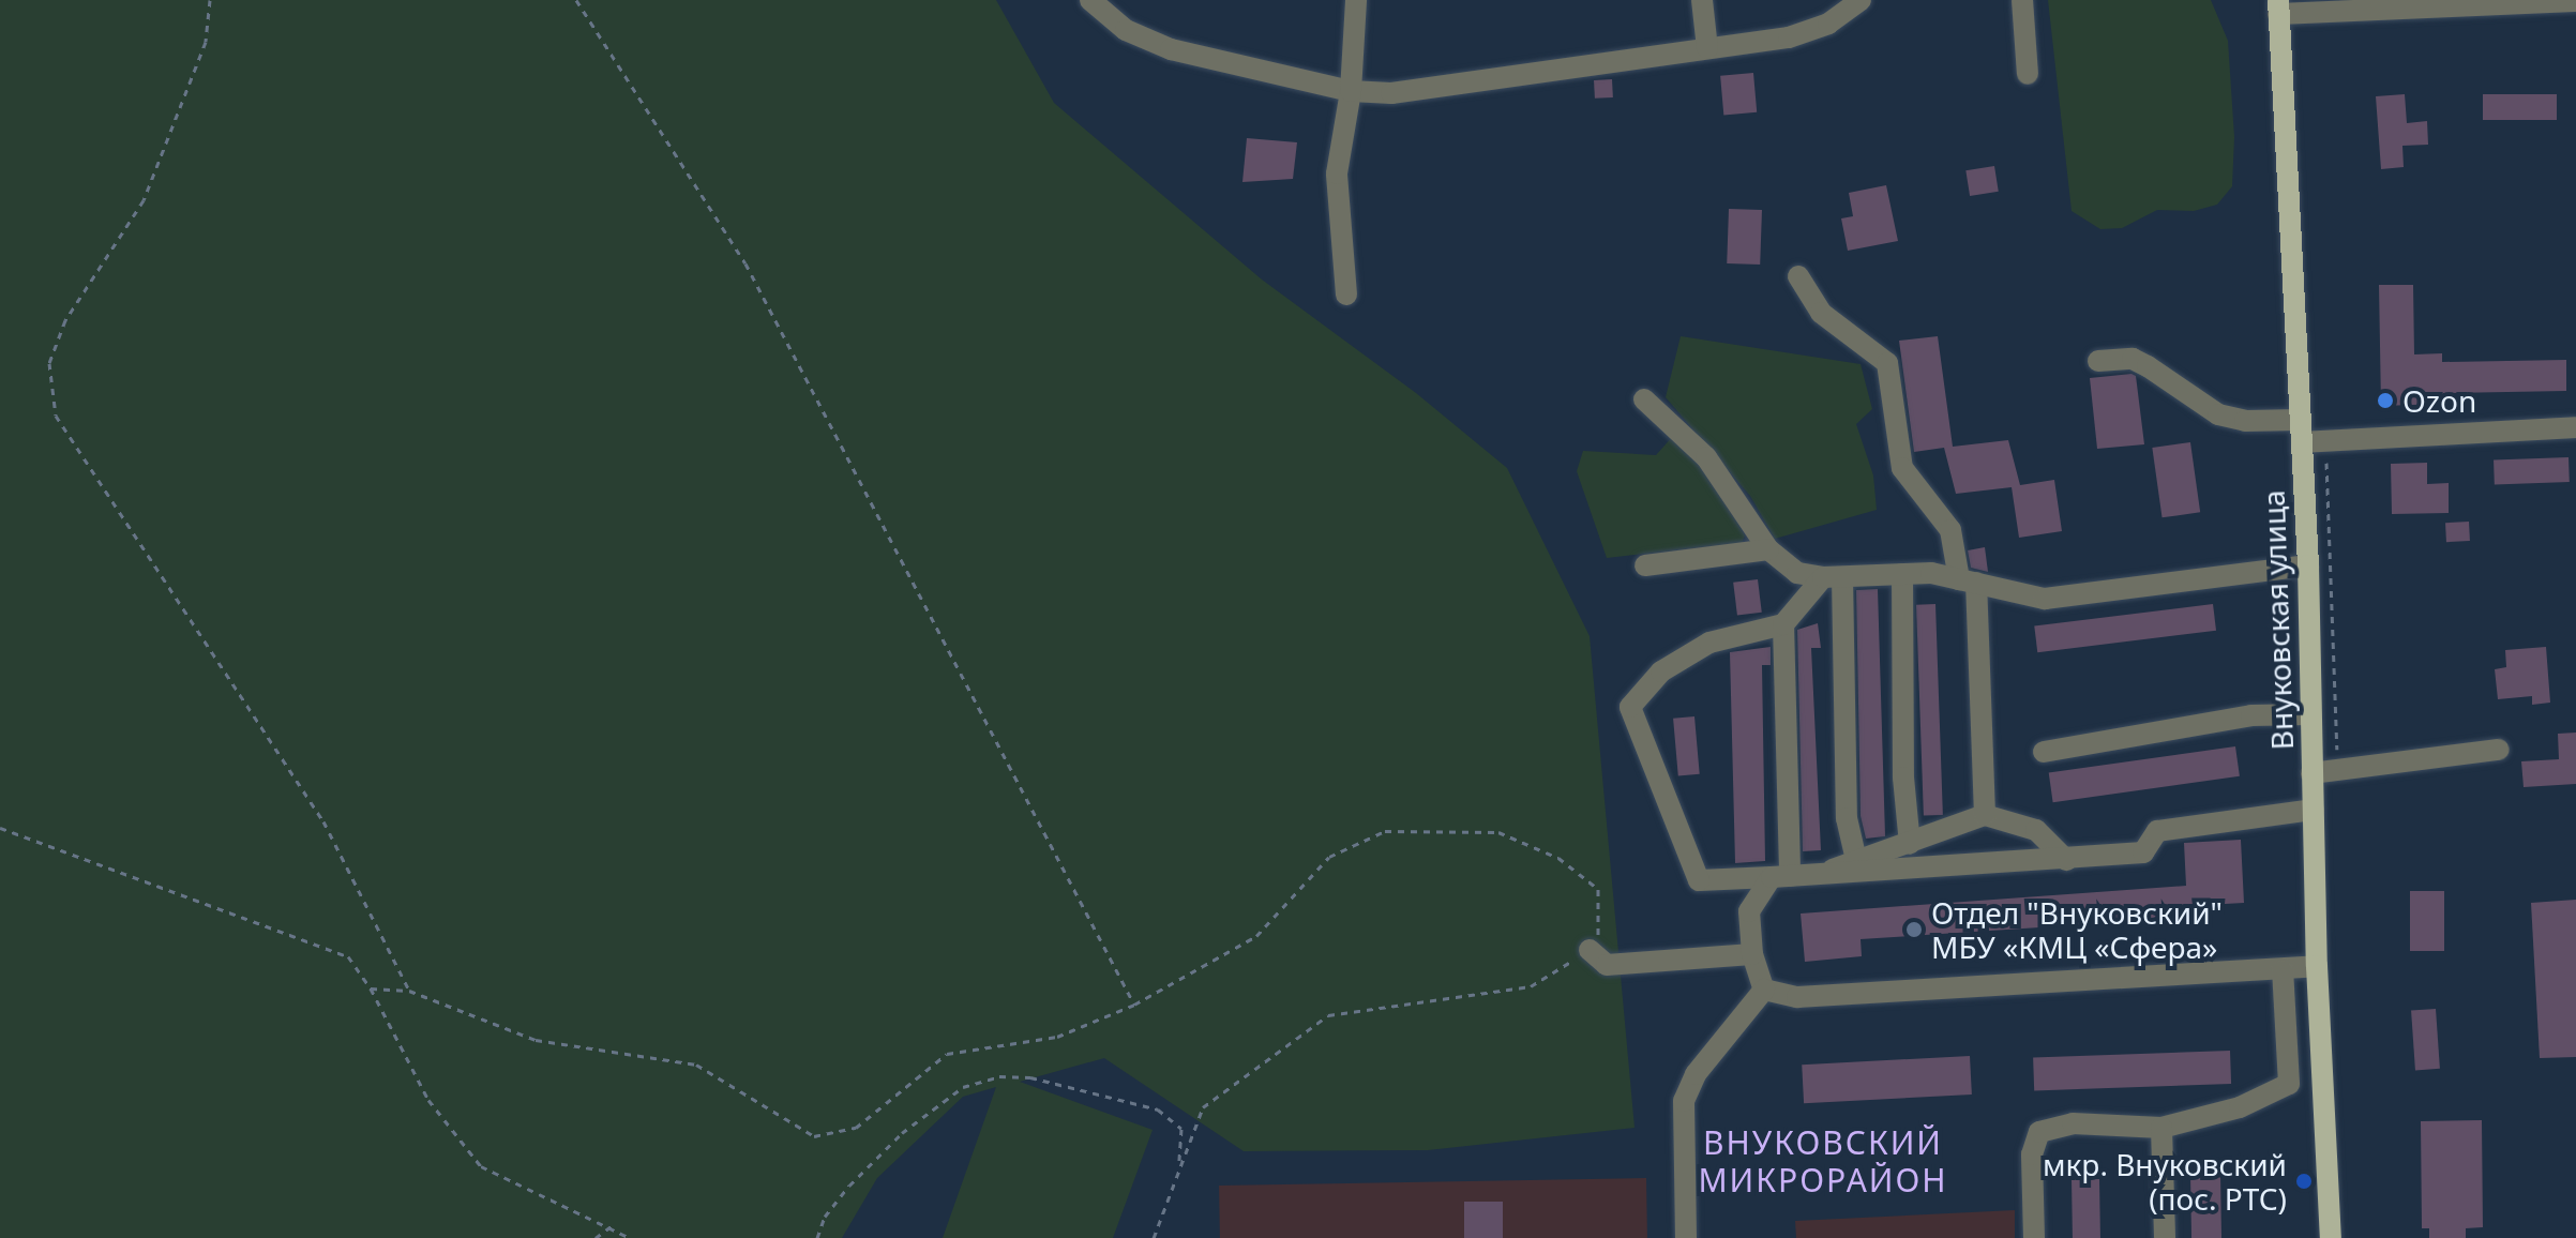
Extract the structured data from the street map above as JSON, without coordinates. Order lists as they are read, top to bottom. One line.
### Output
{"streets":{"main road":["Внуковская улица"]},"districts":["ВНУКОВСКИЙ МИКРОРАЙОН"],"places":["Ozon","Отдел \"Внуковский\" МБУ «КМЦ «Сфера»","мкр. Внуковский (пос. РТС)"]}
